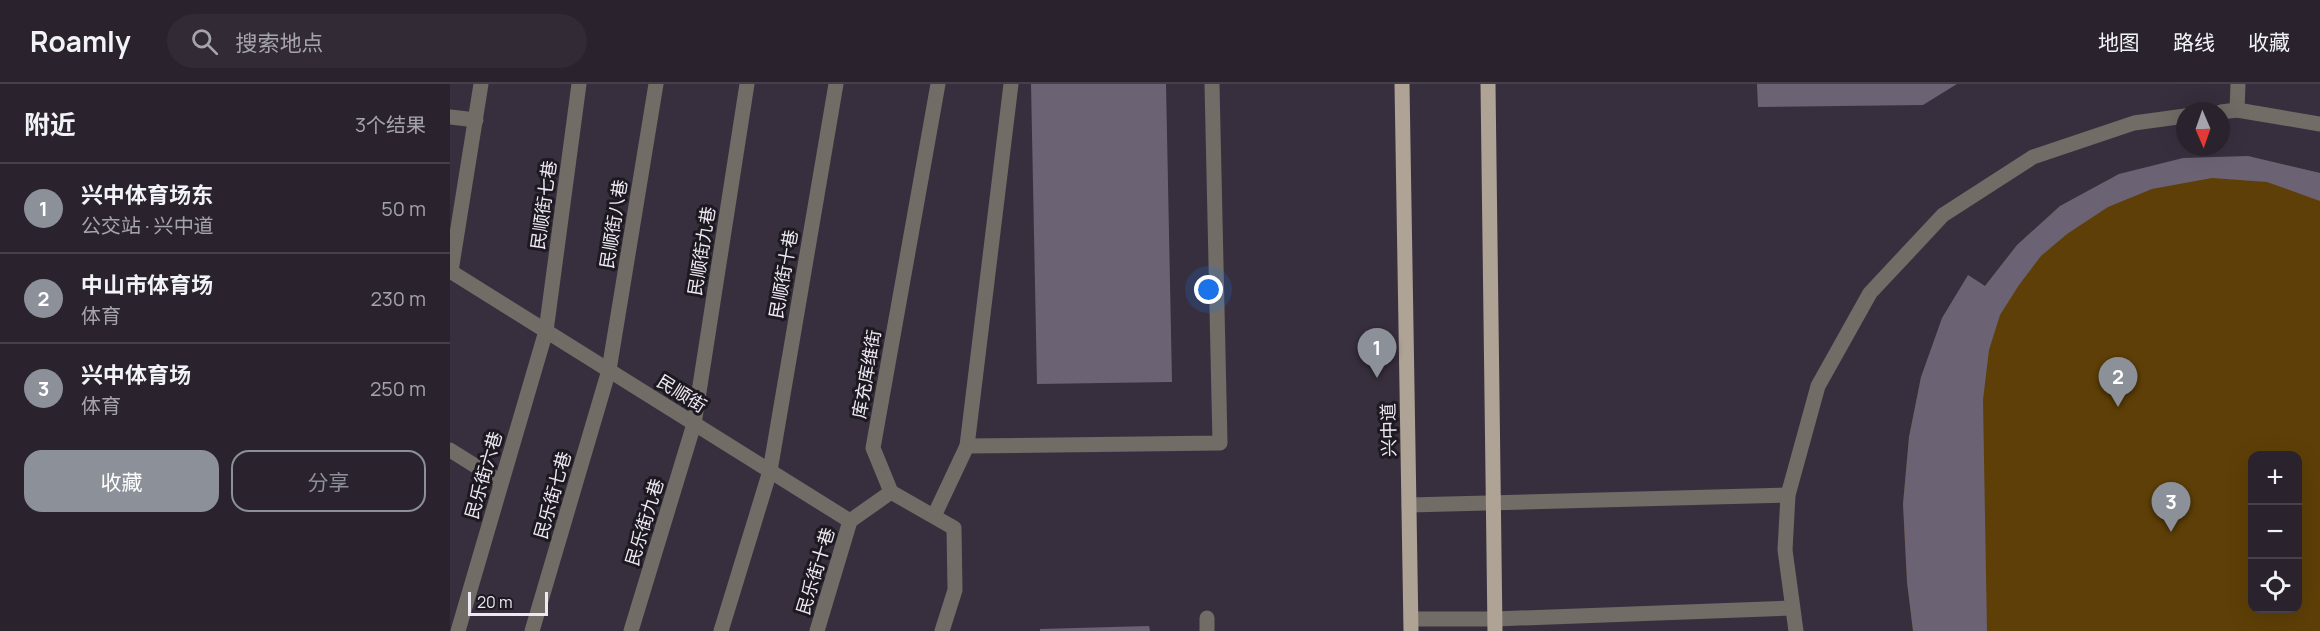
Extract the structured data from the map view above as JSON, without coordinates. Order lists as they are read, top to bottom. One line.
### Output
{"streets":{"main road":["兴中道"],"street":["民顺街七巷","民顺街八巷","民顺街九巷","民顺街十巷","库充库维街","民顺街","民乐街六巷","民乐街七巷","民乐街九巷","民乐街十巷"]},"crossings":[["民顺街七巷","民顺街"],["民顺街七巷","民乐街六巷"],["民顺街八巷","民顺街"],["民顺街八巷","民乐街七巷"],["民顺街九巷","民顺街"],["民顺街九巷","民乐街九巷"],["民顺街十巷","民顺街"],["民顺街","民乐街六巷"],["民顺街","民乐街七巷"],["民顺街","民乐街九巷"],["民顺街","民乐街十巷"]],"scale_bar":"20 m","north":"bottom","page":{"header":"Roamly","search":"搜索地点","nav":["地图","路线","收藏"],"heading":["附近","3个结果"],"list":[{"mark":"1","name":"兴中体育场东","note":"公交站 · 兴中道","value":"50 m"},{"mark":"2","name":"中山市体育场","note":"体育","value":"230 m"},{"mark":"3","name":"兴中体育场","note":"体育","value":"250 m"}],"pins":["1","2","3"],"buttons":["收藏","分享"],"map_buttons":["+","−"],"scale":"20 m"}}
